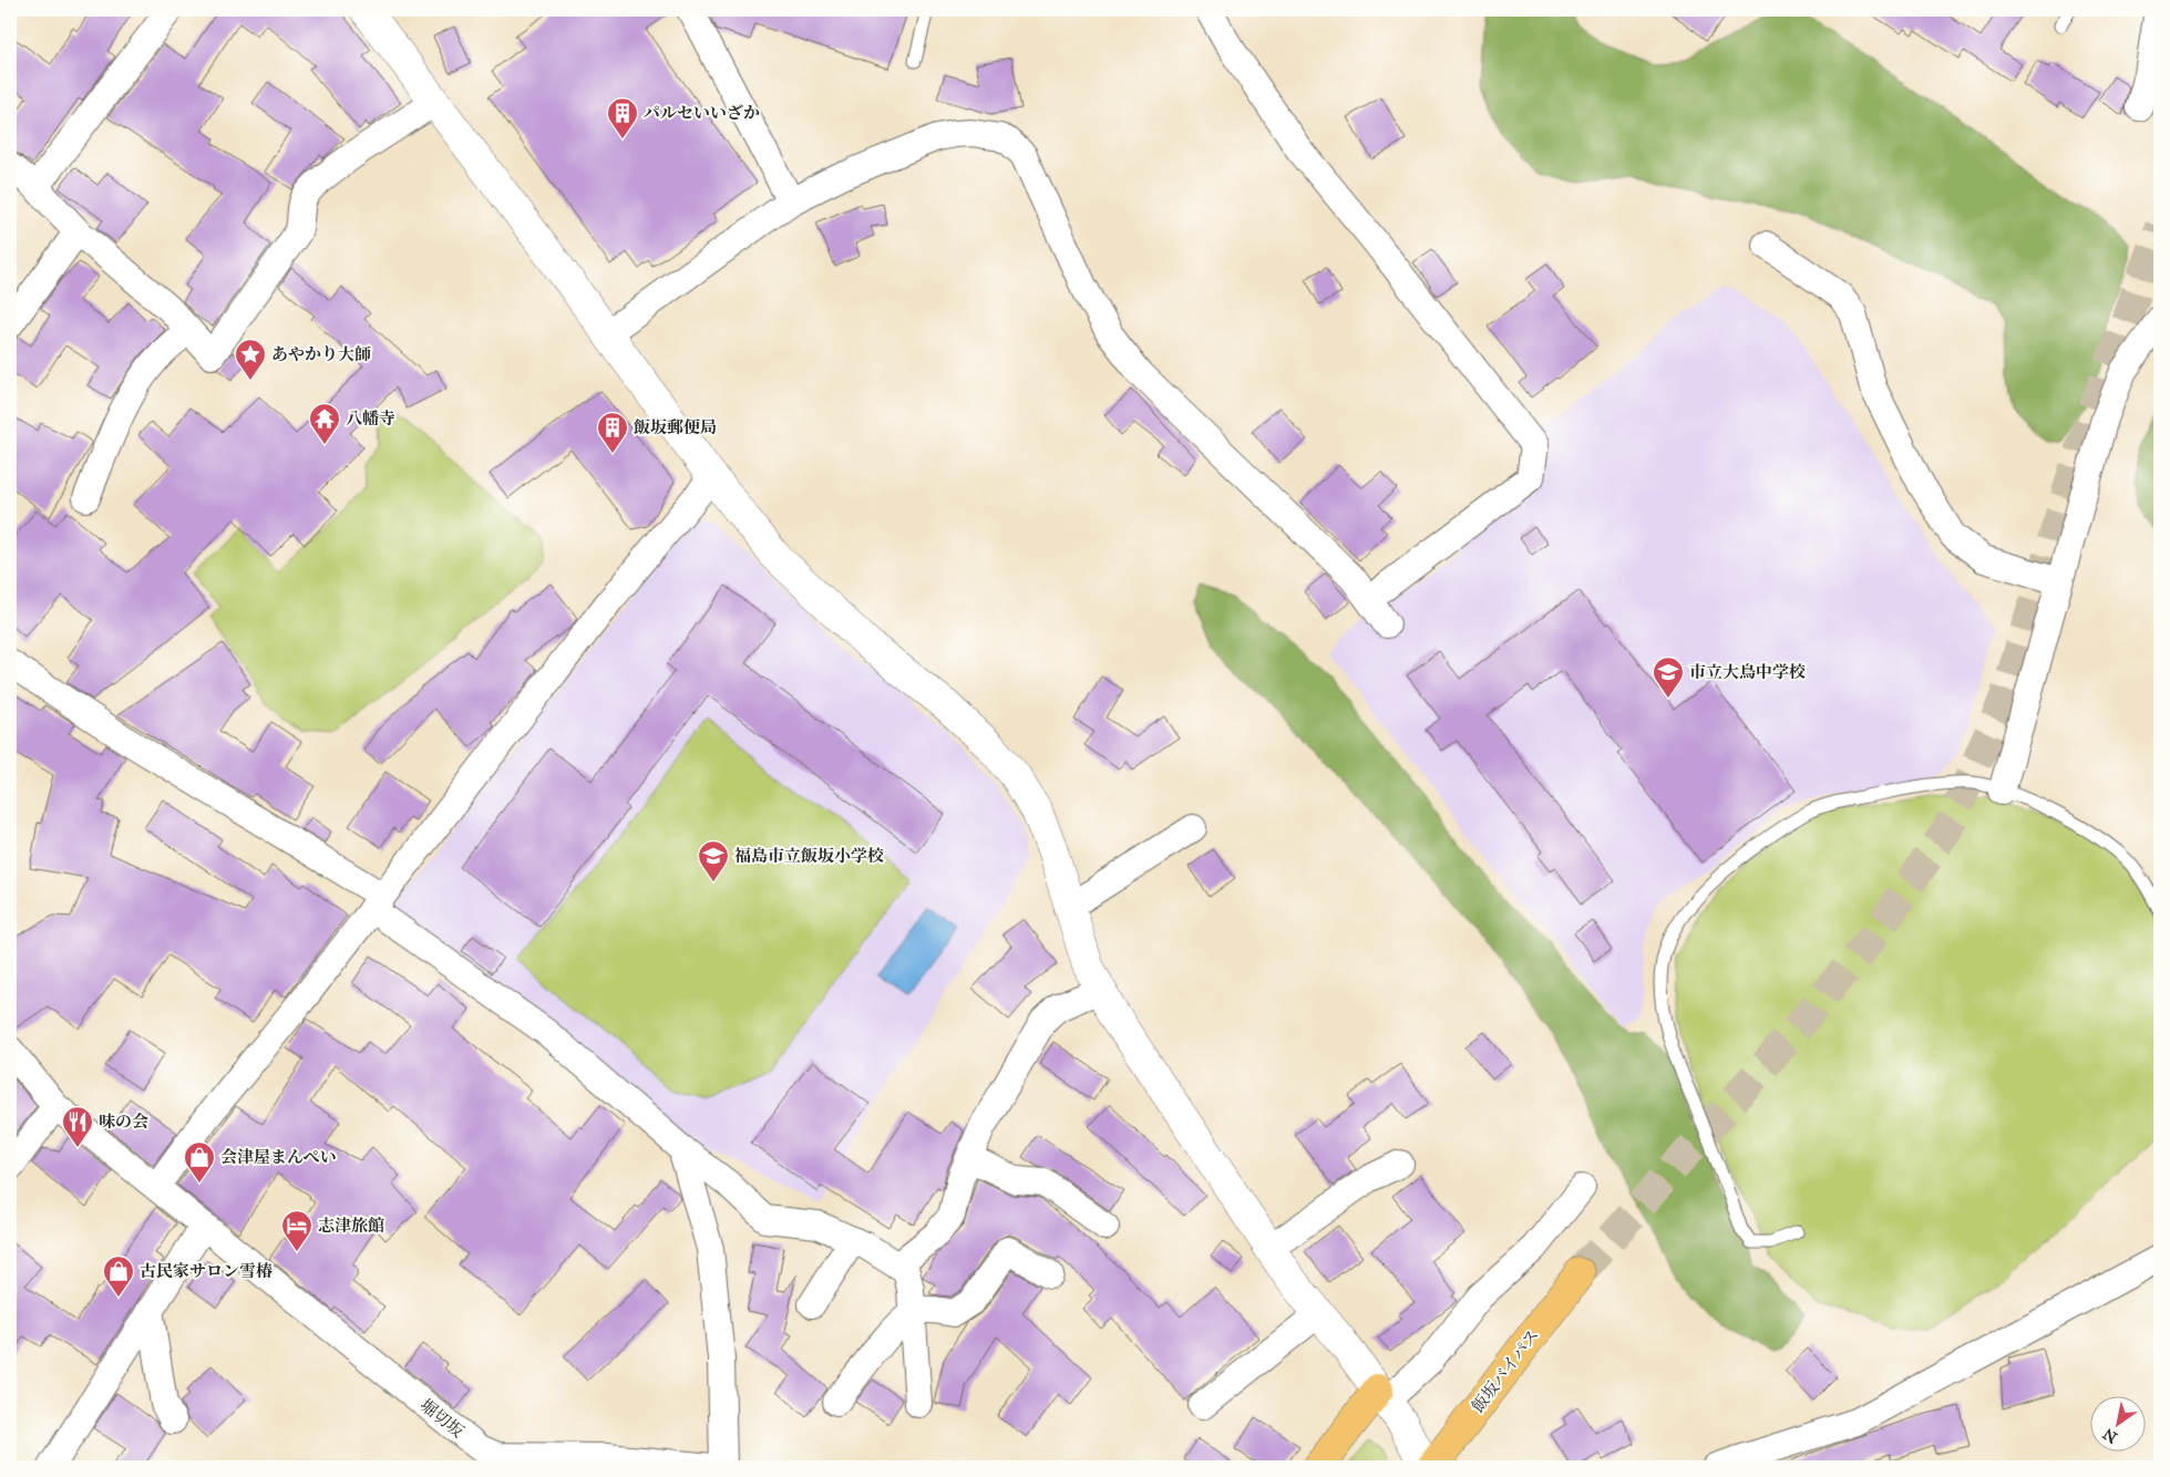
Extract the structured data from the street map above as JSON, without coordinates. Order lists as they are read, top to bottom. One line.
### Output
{"streets":{"highway":["飯坂バイパス"],"street":["堀切坂"]},"places":{"building":["パルセいいざか","飯坂郵便局"],"place":["あやかり大師"],"temple":["八幡寺"],"school or university":["市立大鳥中学校","福島市立飯坂小学校"],"restaurant":["味の会"],"shop":["会津屋まんぺい","古民家サロン雪椿"],"hotel":["志津旅館"]},"north":"bottom left"}
